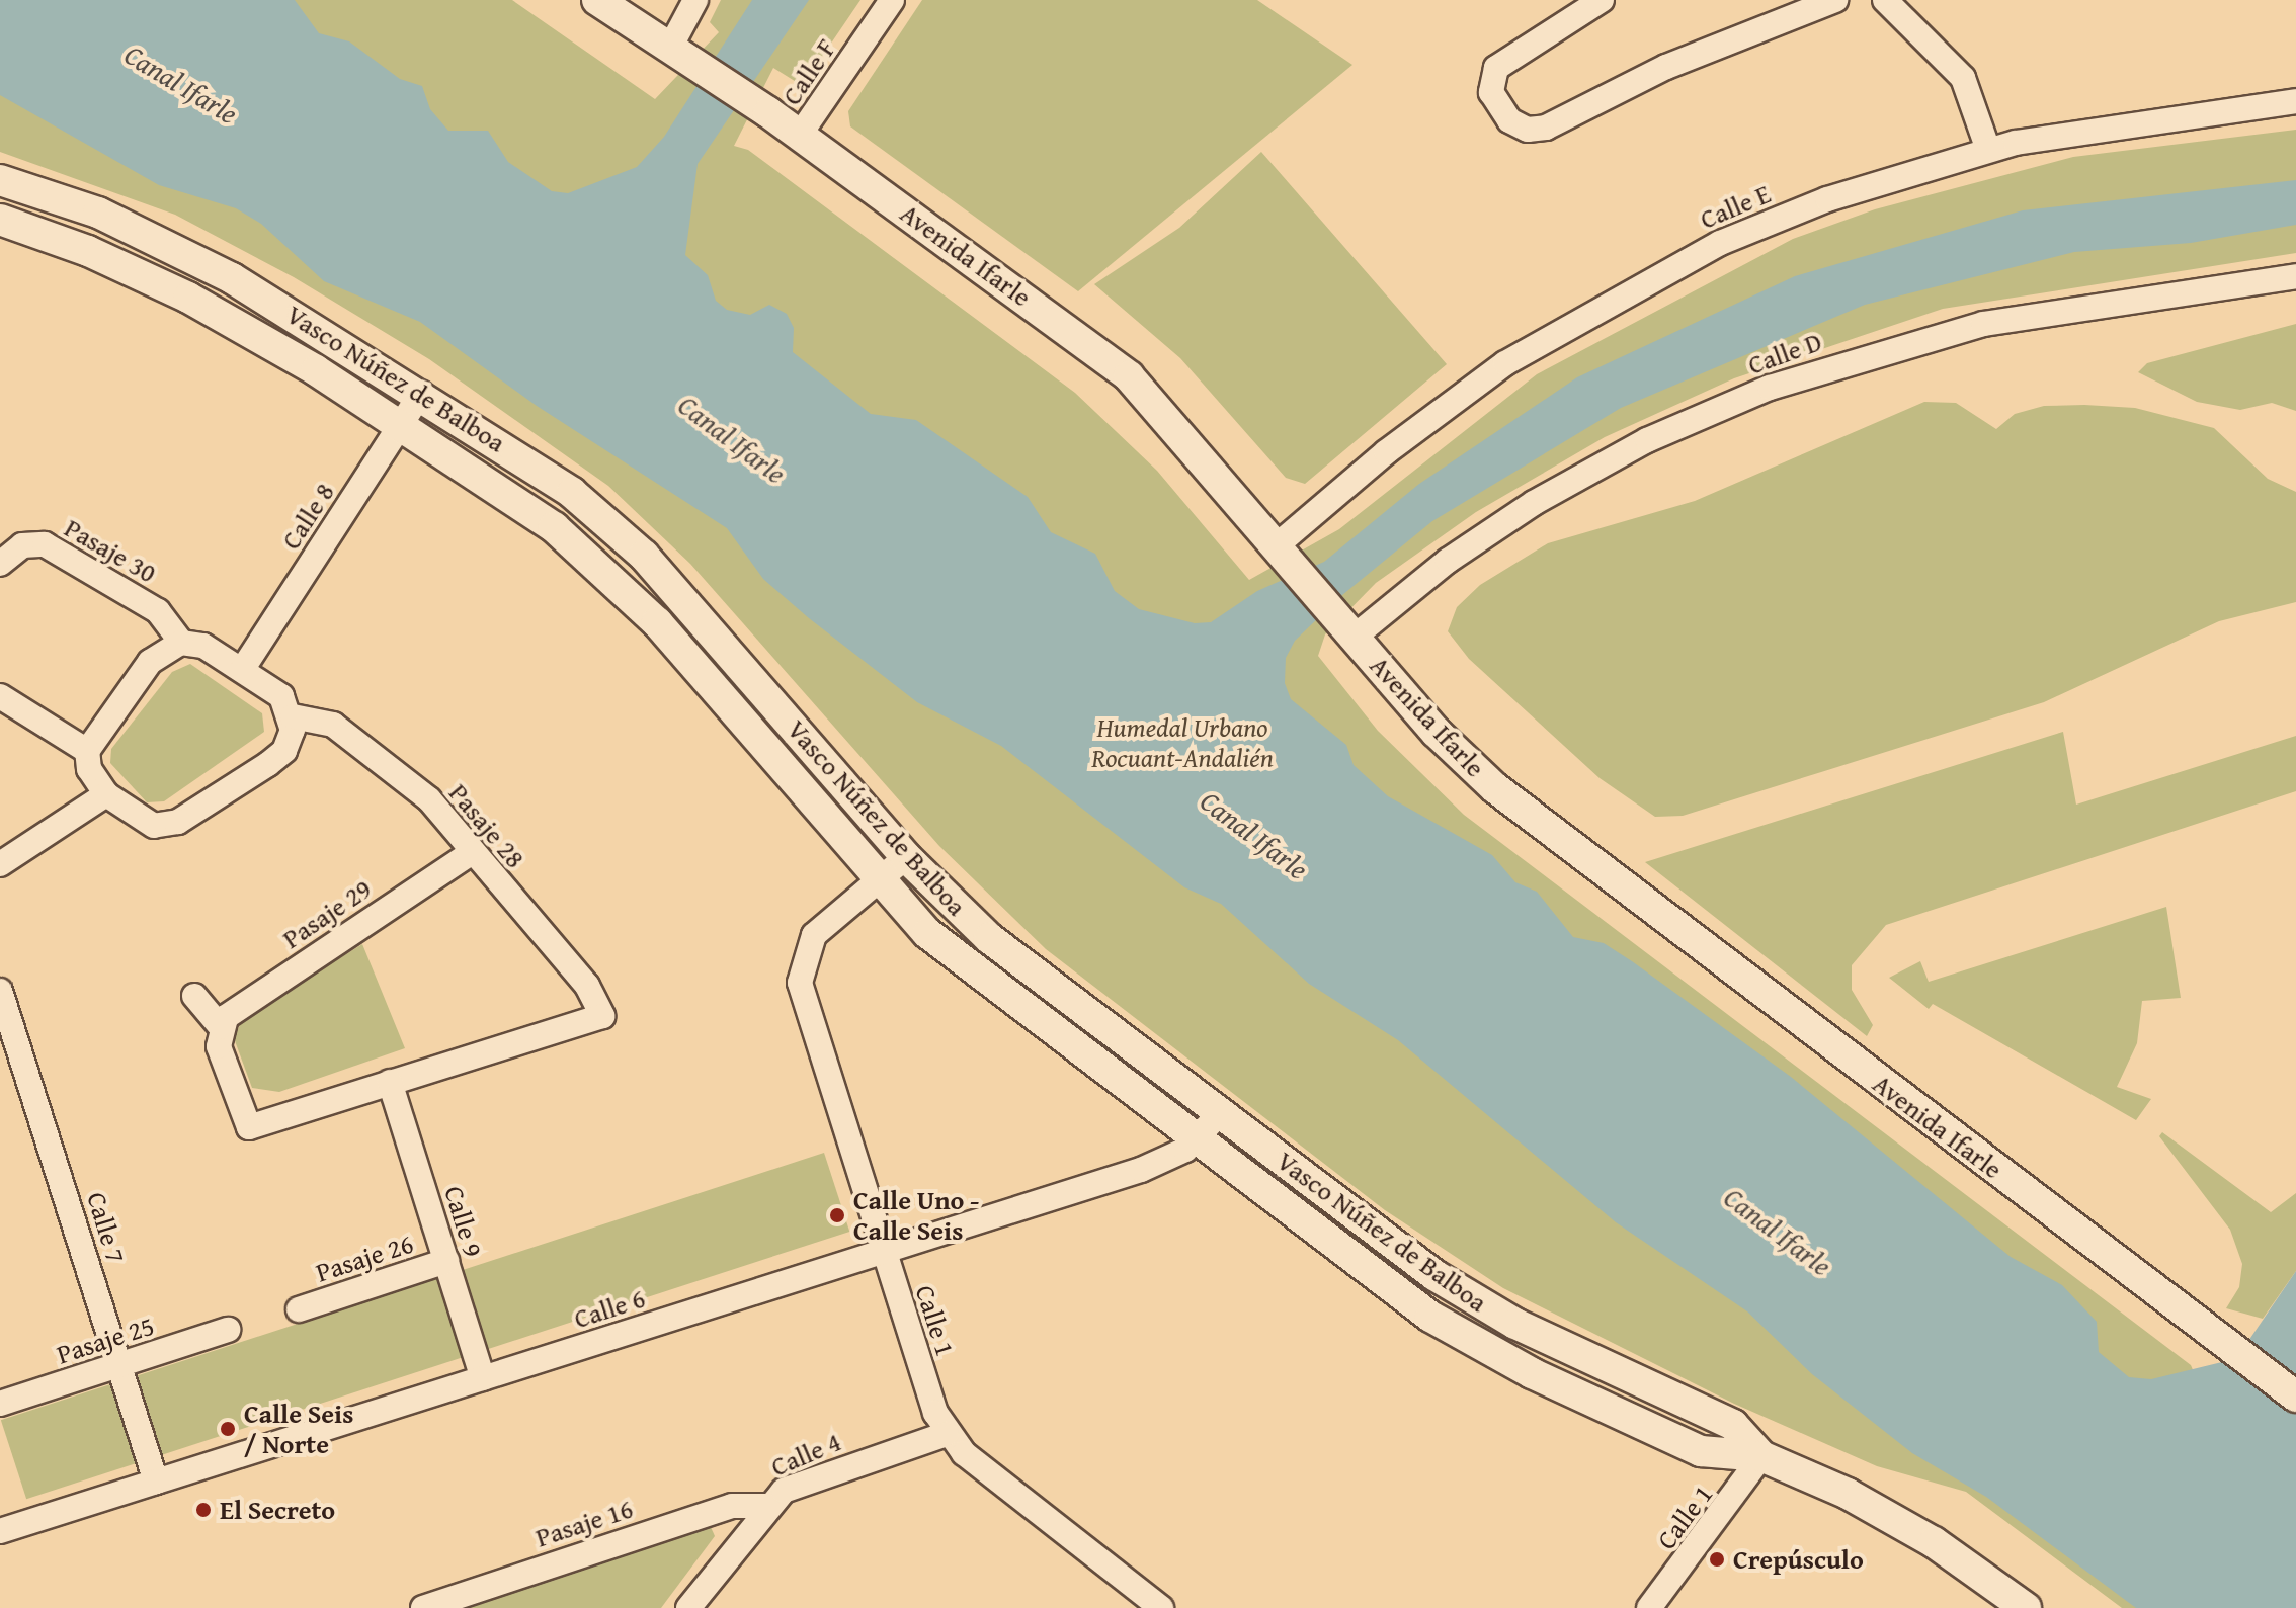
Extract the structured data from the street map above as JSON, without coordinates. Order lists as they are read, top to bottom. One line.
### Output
{"streets":{"street":["Calle F","Calle E","Avenida Ifarle","Calle D","Vasco Núñez de Balboa","Calle 8","Pasaje 30","Pasaje 28","Pasaje 29","Calle 9","Calle 7","Pasaje 26","Calle 6","Calle 1","Pasaje 25","Calle 4","Pasaje 16"]},"crossings":[["Calle F","Avenida Ifarle"],["Calle E","Avenida Ifarle"],["Avenida Ifarle","Calle D"],["Vasco Núñez de Balboa","Calle 8"],["Vasco Núñez de Balboa","Calle 6"],["Vasco Núñez de Balboa","Calle 1"],["Calle 8","Pasaje 30"],["Calle 8","Pasaje 28"],["Pasaje 30","Pasaje 28"],["Pasaje 28","Pasaje 29"],["Pasaje 28","Calle 9"],["Calle 9","Pasaje 26"],["Calle 9","Calle 6"],["Calle 7","Calle 6"],["Calle 7","Pasaje 25"],["Calle 6","Calle 1"],["Calle 1","Calle 4"],["Calle 4","Pasaje 16"]],"water":["Canal Ifarle"],"parks":["Humedal Urbano Rocuant-Andalién"],"places":["Calle Uno - Calle Seis","Calle Seis / Norte","El Secreto","Crepúsculo"]}
